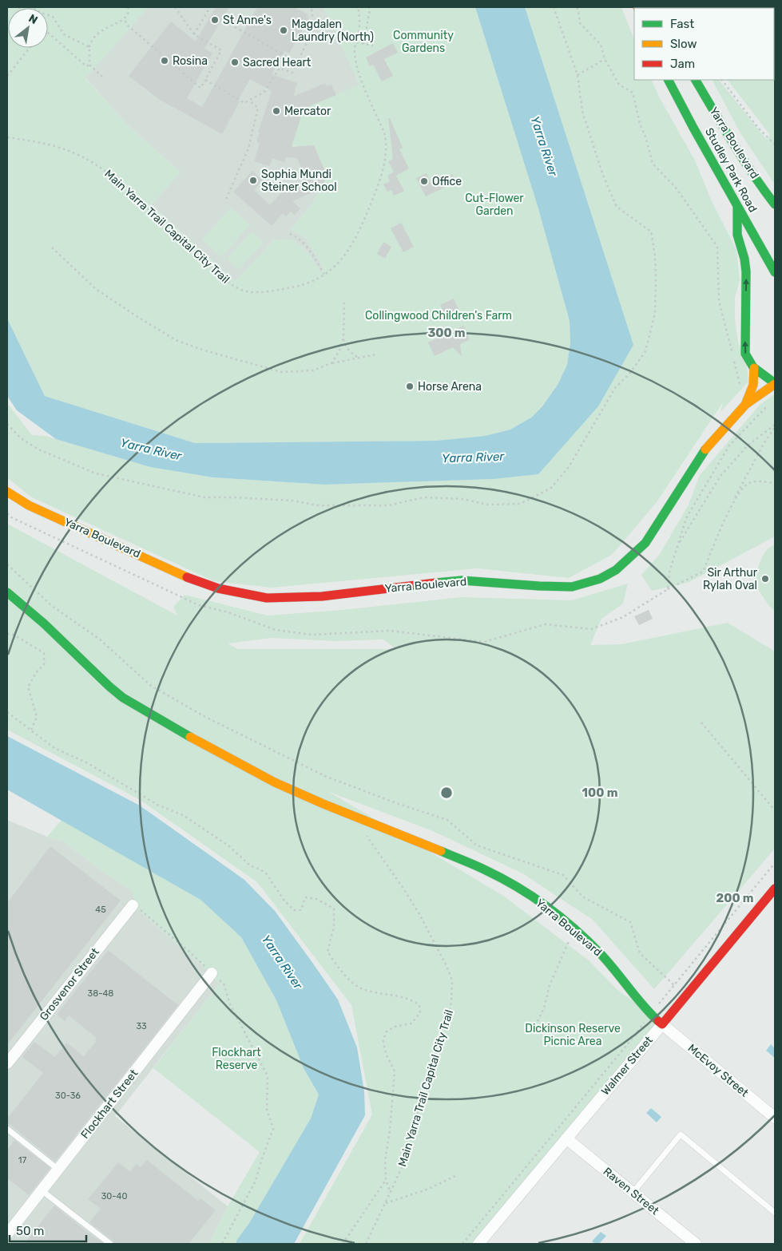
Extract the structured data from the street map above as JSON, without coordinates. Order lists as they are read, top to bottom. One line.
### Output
{"streets":{"street":["Yarra Boulevard","Studley Park Road","Grosvenor Street","Walmer Street","McEvoy Street","Flockhart Street","Raven Street"],"path":["Main Yarra Trail Capital City Trail"]},"crossings":[["Yarra Boulevard","Walmer Street"],["Yarra Boulevard","McEvoy Street"],["Walmer Street","McEvoy Street"],["Walmer Street","Raven Street"]],"water":["Yarra River"],"parks":["Community Gardens","Cut-Flower Garden","Collingwood Children's Farm","Dickinson Reserve Picnic Area","Flockhart Reserve"],"places":["St Anne's","Magdalen Laundry (North)","Rosina","Sacred Heart","Mercator","Sophia Mundi Steiner School","Office","Horse Arena","Sir Arthur Rylah Oval"],"house_numbers":["45","38-48","33","30-36","17","30-40"],"legend":["Fast","Slow","Jam"],"scale_bar":"50 m","north":"top right","rings":["300 m","100 m","200 m"]}
